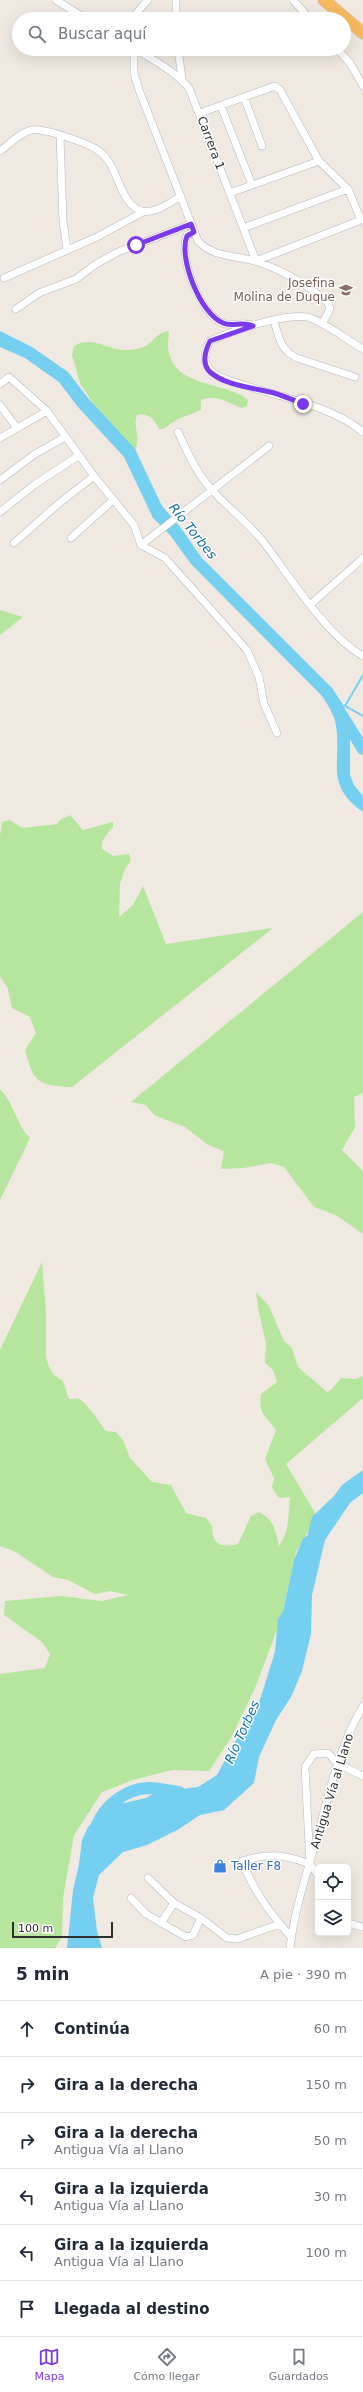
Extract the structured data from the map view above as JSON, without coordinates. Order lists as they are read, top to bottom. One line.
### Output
{"streets":{"street":["Carrera 1","Antigua Vía al Llano"]},"water":["Río Torbes"],"places":{"school or university":["Josefina Molina de Duque"],"shop":["Taller F8"]},"scale_bar":"100 m","page":{"search":"Buscar aquí","scale":"100 m","heading":["5 min","A pie · 390 m"],"list":[["Continúa","60 m"],["Gira a la derecha","150 m"],["Gira a la derecha","Antigua Vía al Llano","50 m"],["Gira a la izquierda","Antigua Vía al Llano","30 m"],["Gira a la izquierda","Antigua Vía al Llano","100 m"],"Llegada al destino"],"nav":["Mapa","Cómo llegar","Guardados"]}}
